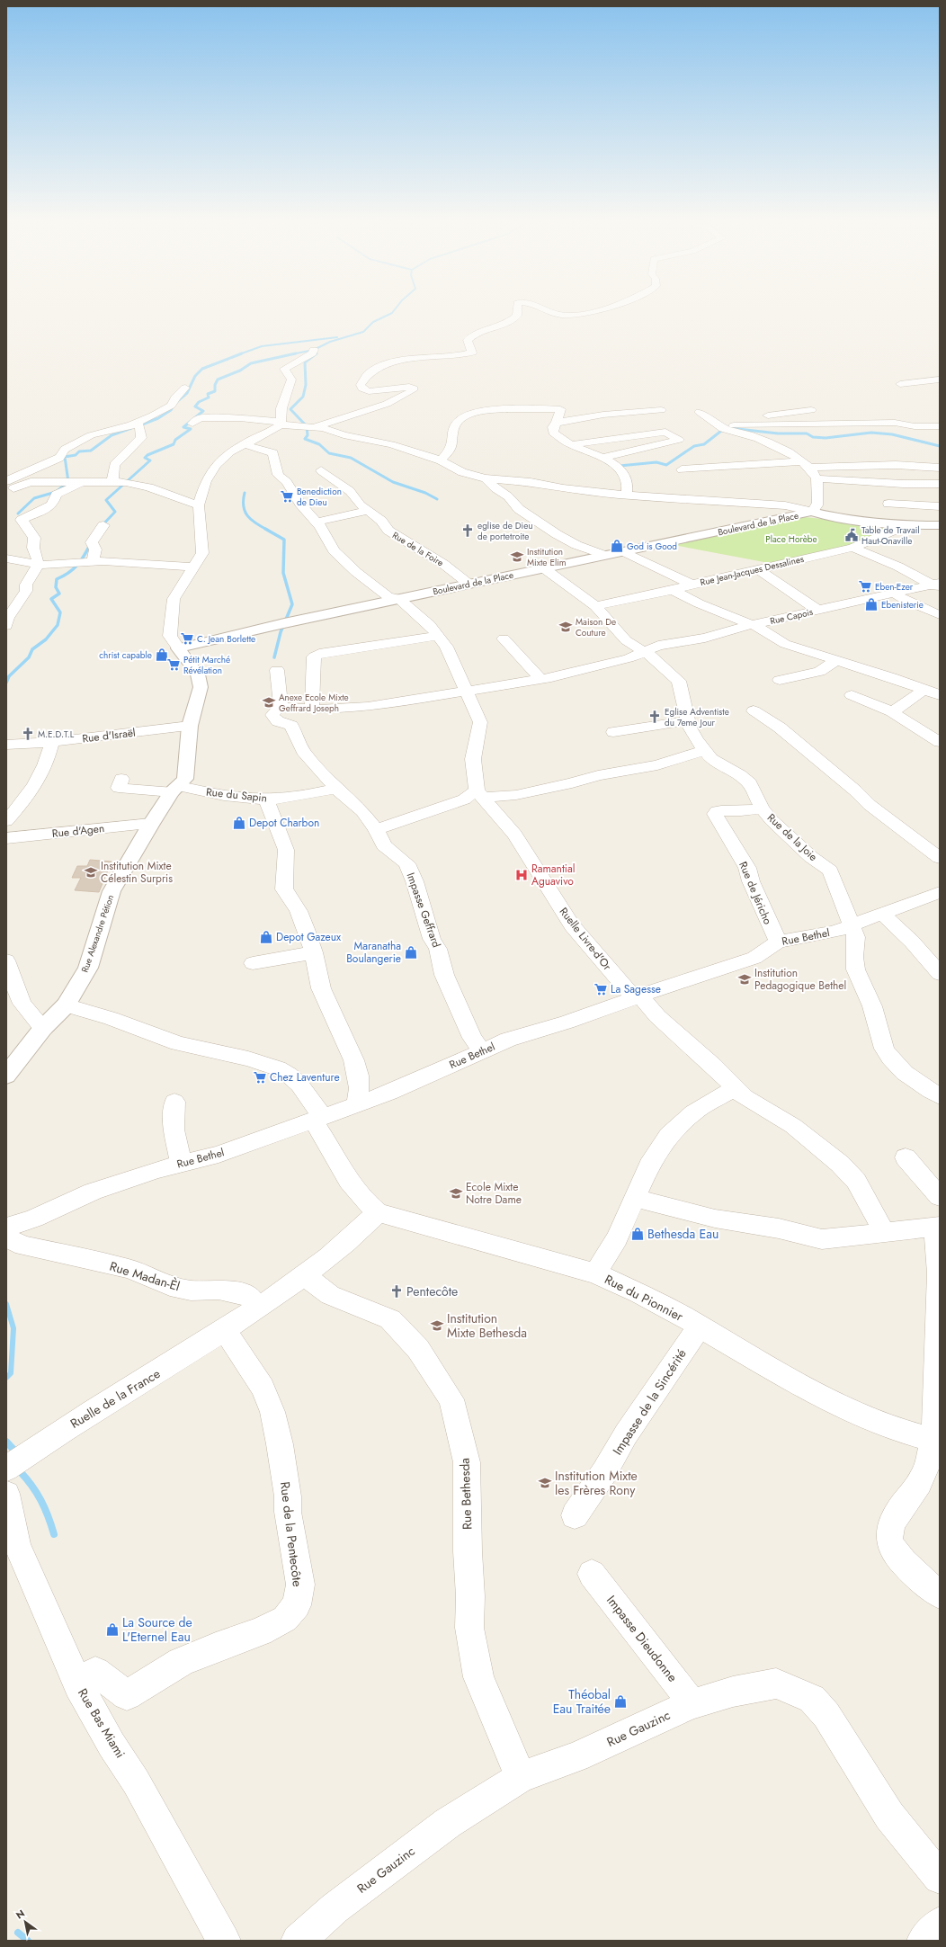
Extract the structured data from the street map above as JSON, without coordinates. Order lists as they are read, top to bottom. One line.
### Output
{"streets":{"street":["Boulevard de la Place","Rue de la Foire","Rue Jean-Jacques Dessalines","Rue Capois","Rue d'Israël","Rue du Sapin","Rue d'Agen","Rue de la Joie","Rue de Jéricho","Impasse Geffrard","Rue Alexandre Pétion","Rue Bethel","Ruelle Livre-d'Or","Rue Madan-Èl","Rue du Pionnier","Ruelle de la France","Impasse de la Sincérité","Rue Bethesda","Rue de la Pentecôte","Impasse Dieudonne","Rue Bas Miami","Rue Gauzinc"]},"crossings":[["Boulevard de la Place","Rue de la Foire"],["Boulevard de la Place","Rue de la Joie"],["Boulevard de la Place","Rue Alexandre Pétion"],["Rue Jean-Jacques Dessalines","Rue de la Joie"],["Rue Capois","Rue de la Joie"],["Rue Capois","Impasse Geffrard"],["Rue d'Israël","Rue Alexandre Pétion"],["Rue du Sapin","Impasse Geffrard"],["Rue du Sapin","Rue Alexandre Pétion"],["Rue d'Agen","Rue Alexandre Pétion"],["Rue de la Joie","Rue de Jéricho"],["Rue de la Joie","Rue Bethel"],["Rue de Jéricho","Rue Bethel"],["Impasse Geffrard","Rue Bethel"],["Rue Alexandre Pétion","Rue du Pionnier"],["Rue Bethel","Ruelle Livre-d'Or"],["Rue Bethel","Rue du Pionnier"],["Rue Madan-Èl","Ruelle de la France"],["Rue du Pionnier","Ruelle de la France"],["Rue du Pionnier","Impasse de la Sincérité"],["Ruelle de la France","Rue Bethesda"],["Ruelle de la France","Rue de la Pentecôte"],["Rue Bethesda","Rue Gauzinc"],["Rue de la Pentecôte","Rue Bas Miami"],["Impasse Dieudonne","Rue Gauzinc"]],"parks":["Place Horèbe"],"places":{"supermarket":["Benediction de Dieu","Eben-Ezer","C. Jean Borlette","Pétit Marché Révélation","La Sagesse","Chez Laventure"],"church":["eglise de Dieu de portetroite","Eglise Adventiste du 7eme Jour","M.E.D.T.L","Pentecôte"],"public building":["Table de Travail Haut-Onaville"],"shop":["God is Good","Ebenisterie","christ capable","Depot Charbon","Depot Gazeux","Maranatha Boulangerie","Bethesda Eau","La Source de L'Eternel Eau","Théobal Eau Traitée"],"school or university":["Institution Mixte Elim","Maison De Couture","Anexe Ecole Mixte Geffrard Joseph","Institution Mixte Célestin Surpris","Institution Pedagogique Bethel","Ecole Mixte Notre Dame","Institution Mixte Bethesda","Institution Mixte les Frères Rony"],"hospital":["Ramantial Aguavivo"]},"north":"top left"}
